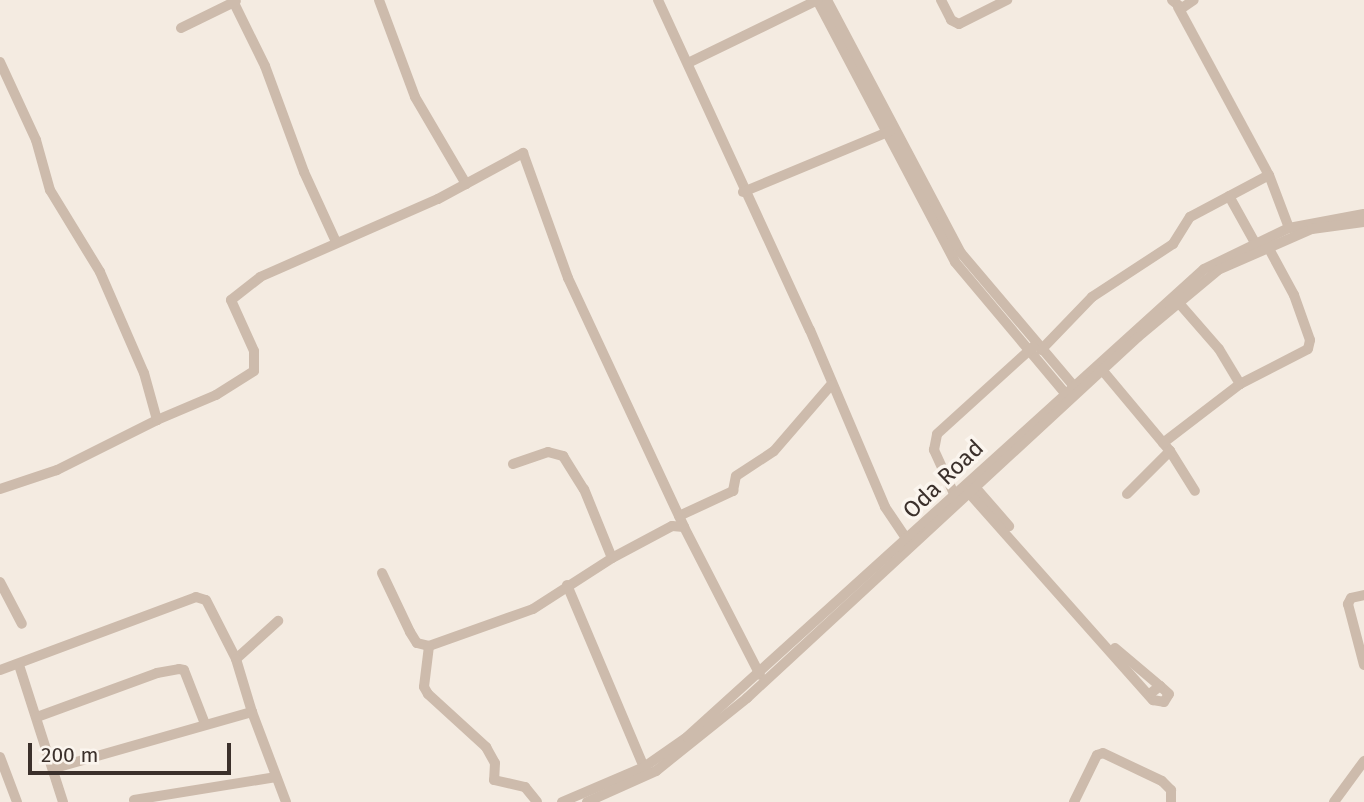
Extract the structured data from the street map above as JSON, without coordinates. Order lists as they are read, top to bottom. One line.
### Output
{"streets":{"street":["Oda Road"]},"scale_bar":"200 m"}
